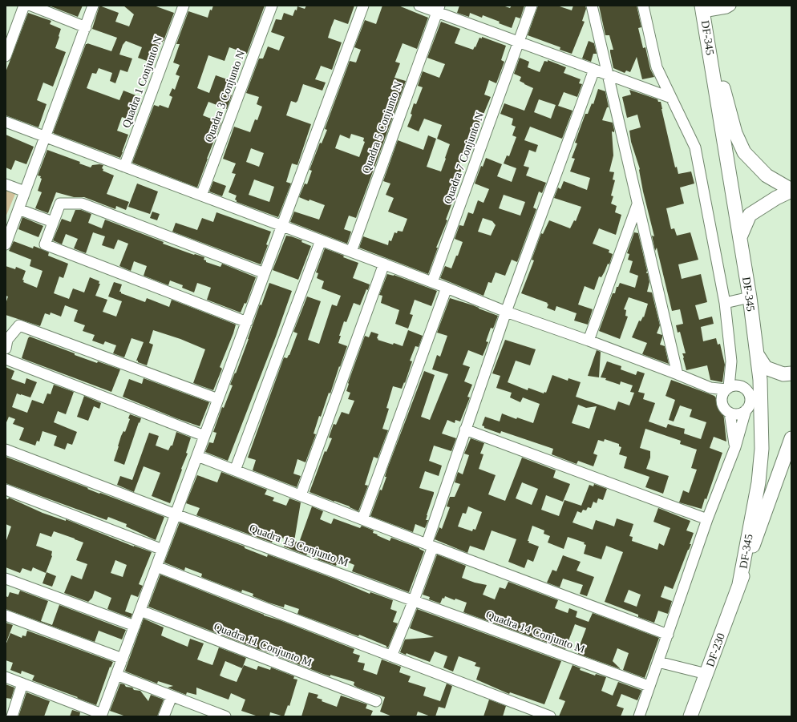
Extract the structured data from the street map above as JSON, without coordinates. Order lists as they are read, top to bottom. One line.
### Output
{"streets":{"main road":["DF-345","DF-230"],"street":["Quadra 1 Conjunto N","Quadra 3 Conjunto N","Quadra 5 Conjunto N","Quadra 7 Conjunto N","Quadra 13 Conjunto M","Quadra 14 Conjunto M","Quadra 11 Conjunto M"]},"crossings":[["DF-345","DF-230"],["Quadra 13 Conjunto M","Quadra 14 Conjunto M"]]}
